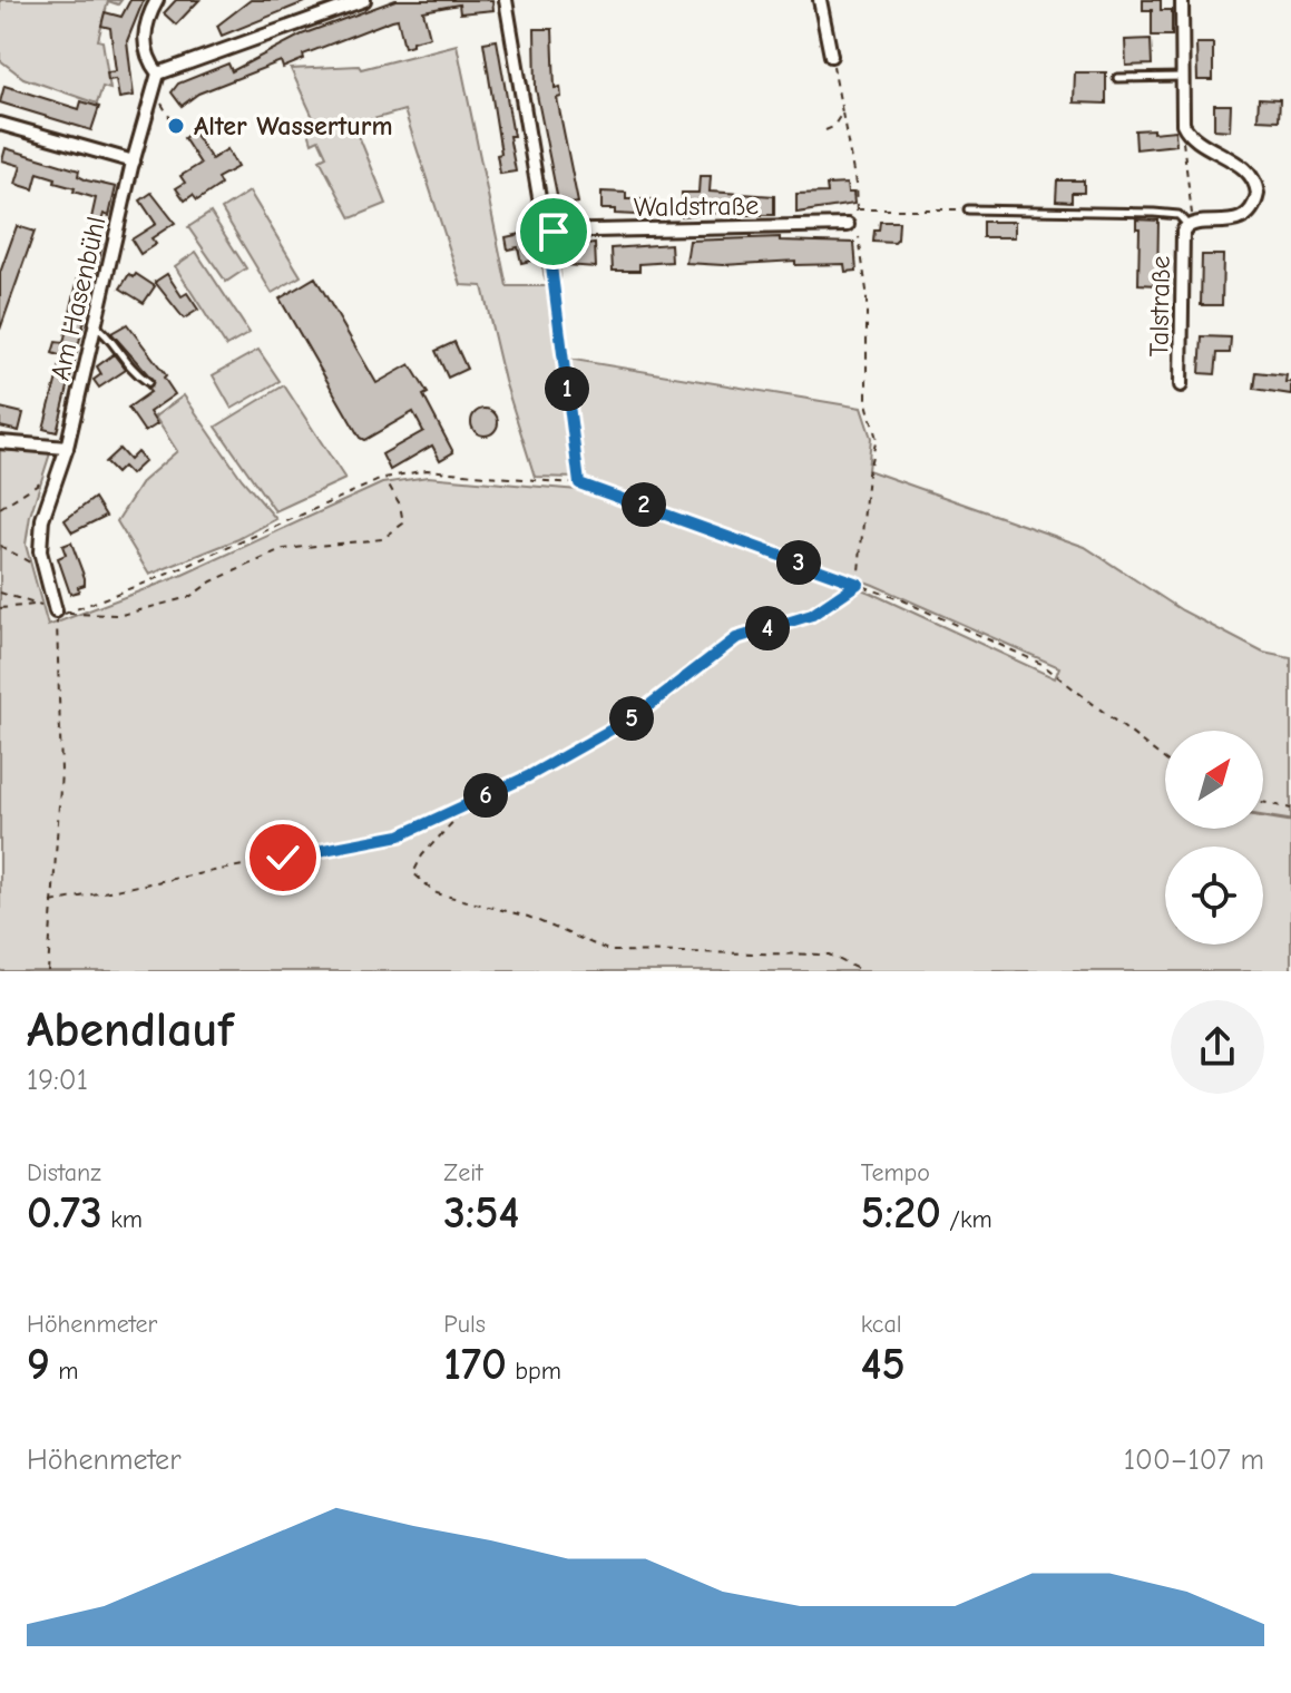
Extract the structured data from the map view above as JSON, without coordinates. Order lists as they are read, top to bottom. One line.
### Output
{"streets":{"street":["Waldstraße","Am Hasenbühl","Talstraße"]},"places":["Alter Wasserturm"],"north":"top right","page":{"pins":["1","2","3","4","5","6"],"heading":["Abendlauf","19:01"],"stats":[["Distanz","0.73 km"],["Zeit","3:54"],["Tempo","5:20 /km"],["Höhenmeter","9 m"],["Puls","170 bpm"],["kcal","45"]],"chart":["Höhenmeter","100–107 m"]}}
